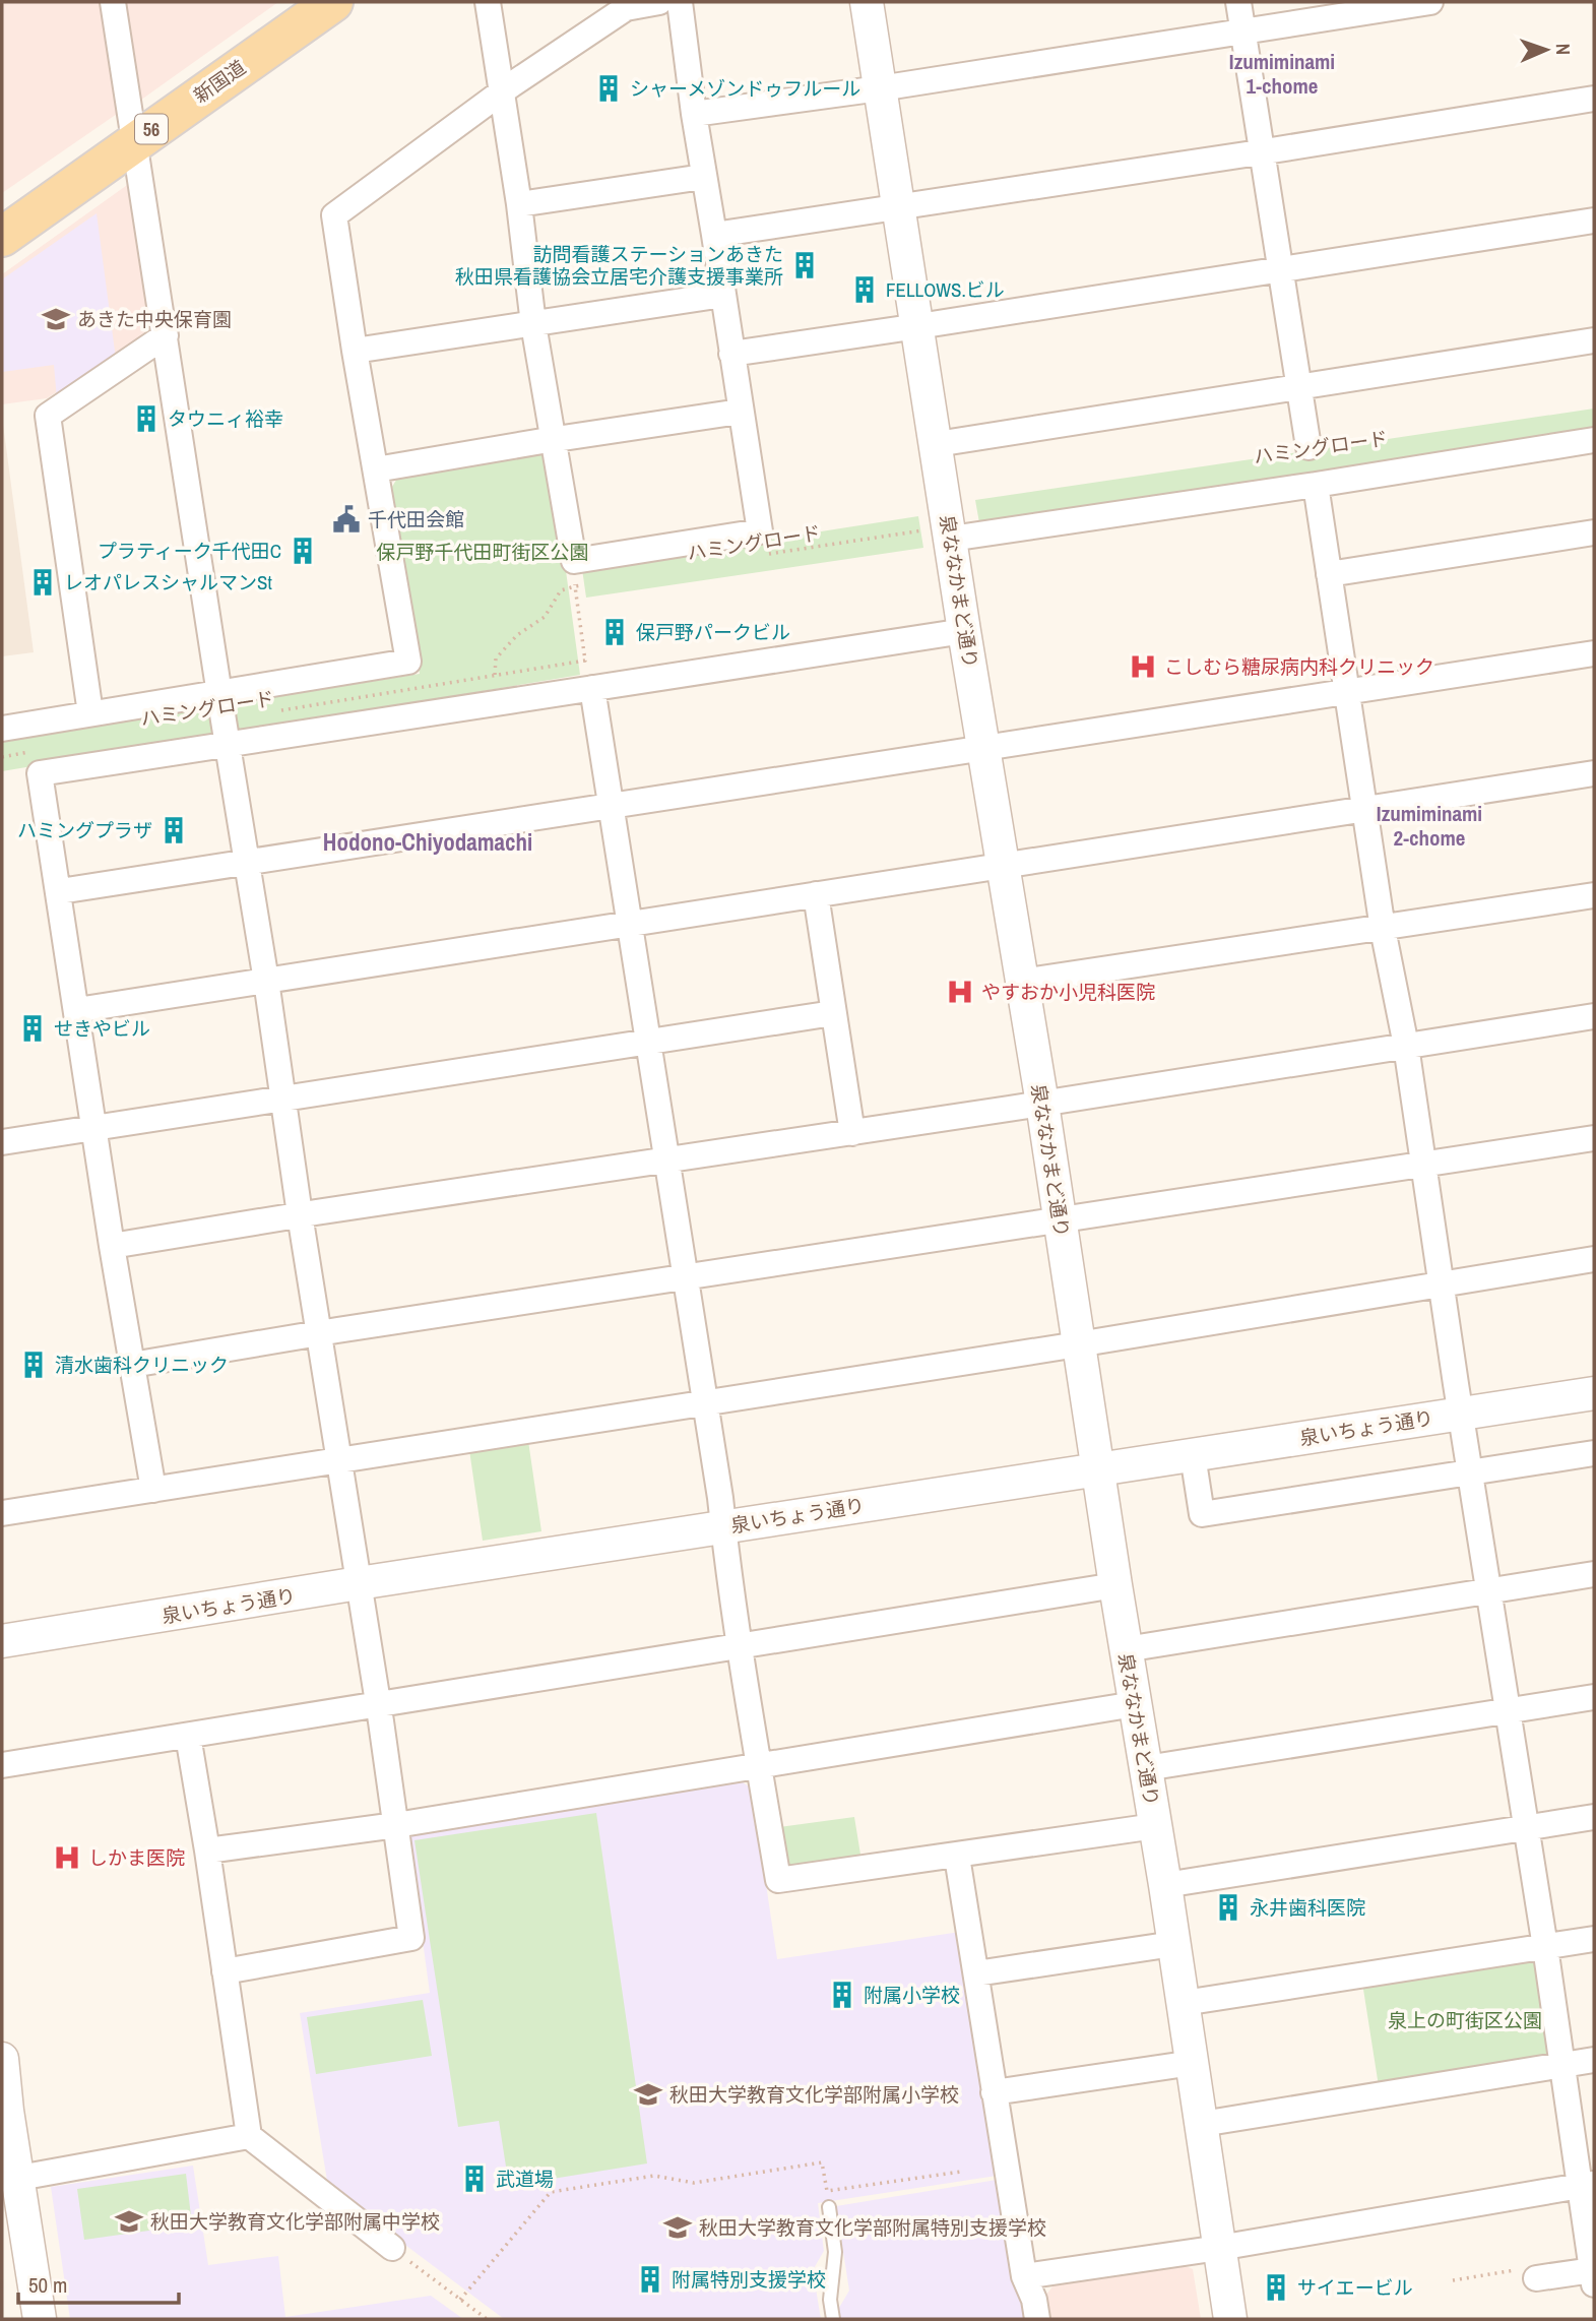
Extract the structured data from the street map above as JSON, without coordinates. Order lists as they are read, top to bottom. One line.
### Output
{"streets":{"main road":["新国道","56"],"street":["泉ななかまど通り","泉いちょう通り"],"path":["ハミングロード"]},"crossings":[["ハミングロード","泉ななかまど通り"],["泉ななかまど通り","泉いちょう通り"]],"districts":["Izumiminami 1-chome","Izumiminami 2-chome","Hodono-Chiyodamachi"],"parks":["保戸野千代田町街区公園","泉上の町街区公園"],"places":{"building":["シャーメゾンドゥフルール","訪問看護ステーションあきた 秋田県看護協会立居宅介護支援事業所","FELLOWS.ビル","タウニィ裕幸","プラティーク千代田C","レオパレスシャルマンSt","保戸野パークビル","ハミングプラザ","せきやビル","清水歯科クリニック","永井歯科医院","附属小学校","武道場","附属特別支援学校","サイエービル"],"school or university":["あきた中央保育園","秋田大学教育文化学部附属小学校","秋田大学教育文化学部附属中学校","秋田大学教育文化学部附属特別支援学校"],"public building":["千代田会館"],"hospital":["こしむら糖尿病内科クリニック","やすおか小児科医院","しかま医院"]},"scale_bar":"50 m","north":"right"}
